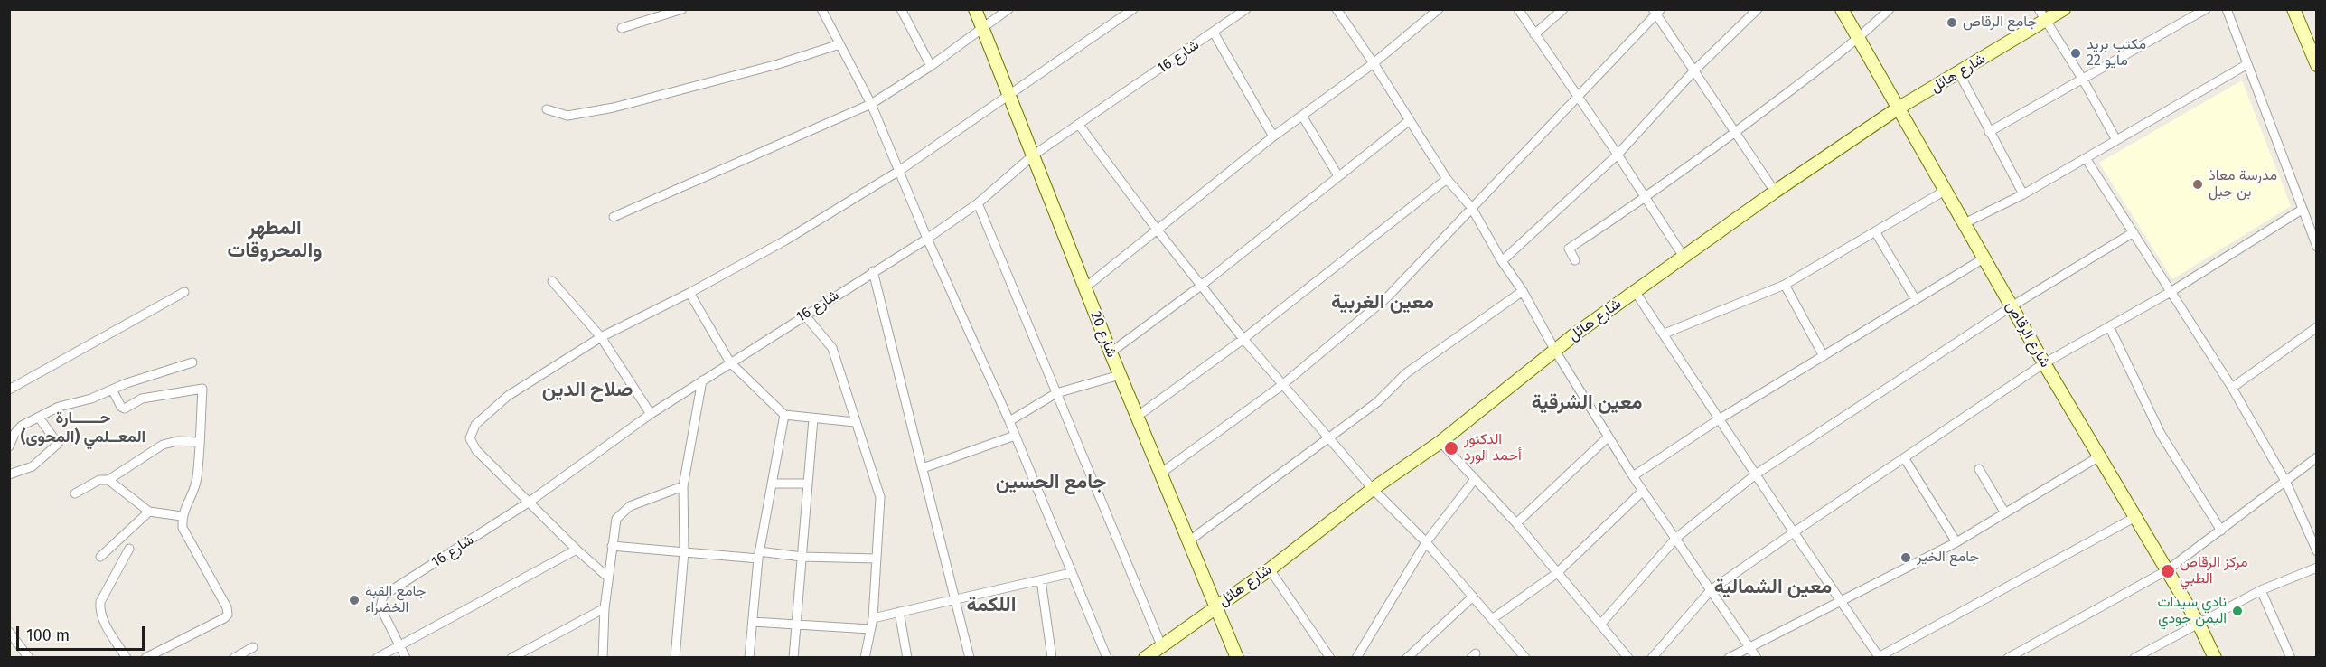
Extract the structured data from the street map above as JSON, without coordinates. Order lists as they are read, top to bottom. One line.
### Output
{"streets":{"street":["شارع 16","شارع هائل","شارع 20","شارع الرقاص"]},"crossings":[["شارع 16","شارع 20"],["شارع هائل","شارع 20"],["شارع هائل","شارع الرقاص"]],"districts":["المطهر والمحروقات","معين الغربية","صلاح الدين","معين الشرقية","حــــــارة المعــلمي (المحوى)","جامع الحسين","معين الشمالية","اللكمة"],"places":["جامع الرقاص","مكتب بريد 22 مايو","مدرسة معاذ بن جبل","الدكتور أحمد الورد","جامع الخير","مركز الرقاص الطبي","جامع القبة الخضراء","نادي سيدات اليمن جودي"],"scale_bar":"100 m"}
